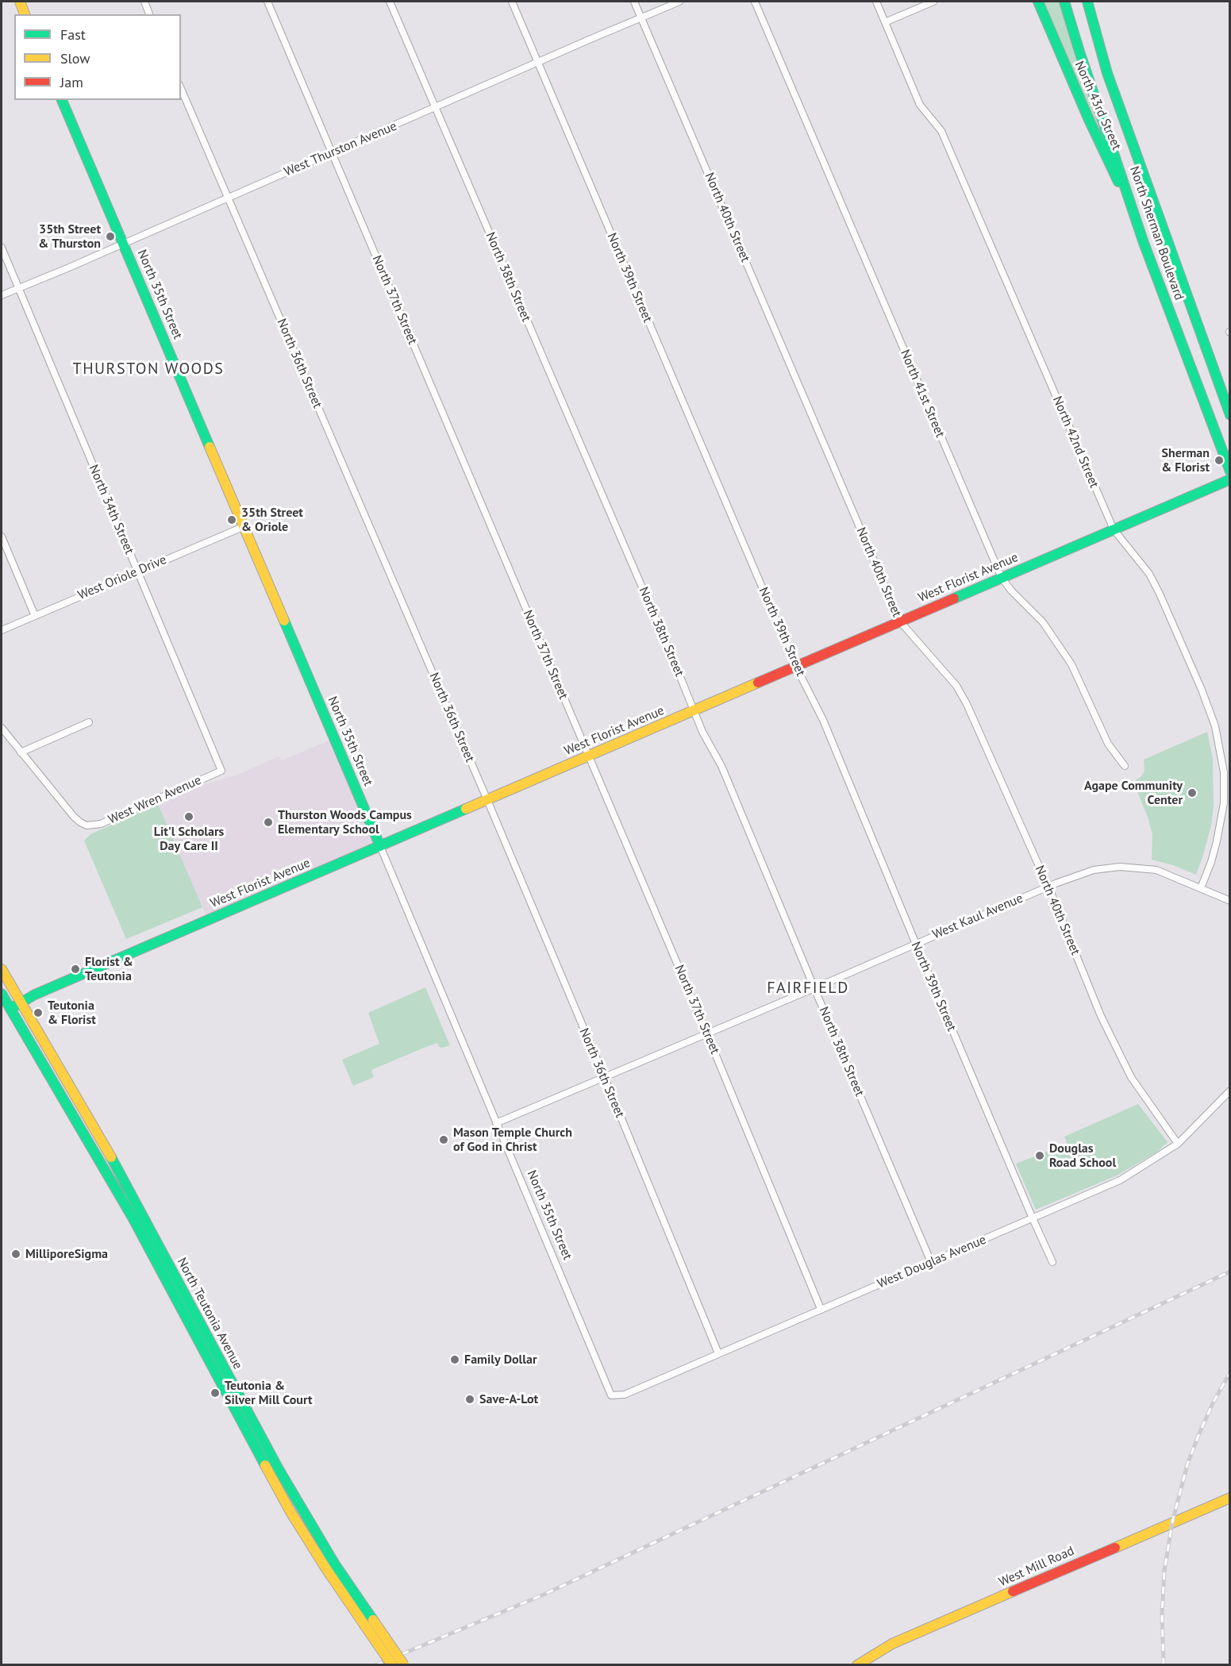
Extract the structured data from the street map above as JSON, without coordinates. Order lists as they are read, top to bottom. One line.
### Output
{"streets":{"main road":["North 43rd Street","North Sherman Boulevard","North 35th Street","West Florist Avenue","North Teutonia Avenue","West Mill Road"],"street":["West Thurston Avenue","North 40th Street","North 38th Street","North 39th Street","North 37th Street","North 36th Street","North 41st Street","North 42nd Street","North 34th Street","West Oriole Drive","West Wren Avenue","West Kaul Avenue","West Douglas Avenue"]},"crossings":[["North 43rd Street","North Sherman Boulevard"],["West Thurston Avenue","North 40th Street"],["West Thurston Avenue","North 38th Street"],["West Thurston Avenue","North 39th Street"],["West Thurston Avenue","North 35th Street"],["West Thurston Avenue","North 37th Street"],["West Thurston Avenue","North 36th Street"],["West Thurston Avenue","North 34th Street"],["North 40th Street","West Florist Avenue"],["North 40th Street","West Kaul Avenue"],["North 40th Street","West Douglas Avenue"],["North 38th Street","West Florist Avenue"],["North 38th Street","West Kaul Avenue"],["North 38th Street","West Douglas Avenue"],["North 39th Street","West Florist Avenue"],["North 39th Street","West Kaul Avenue"],["North 39th Street","West Douglas Avenue"],["North 35th Street","West Oriole Drive"],["North 35th Street","West Florist Avenue"],["North 35th Street","West Kaul Avenue"],["North 35th Street","West Douglas Avenue"],["North 37th Street","West Florist Avenue"],["North 37th Street","West Kaul Avenue"],["North 37th Street","West Douglas Avenue"],["North 36th Street","West Florist Avenue"],["North 36th Street","West Kaul Avenue"],["North 36th Street","West Douglas Avenue"],["North 41st Street","West Florist Avenue"],["North 42nd Street","West Florist Avenue"],["North 42nd Street","West Kaul Avenue"],["North 34th Street","West Oriole Drive"],["North 34th Street","West Wren Avenue"],["West Florist Avenue","North Teutonia Avenue"]],"districts":["THURSTON WOODS","FAIRFIELD"],"places":["35th Street & Thurston","Sherman & Florist","35th Street & Oriole","Agape Community Center","Lit'l Scholars Day Care II","Thurston Woods Campus Elementary School","Florist & Teutonia","Teutonia & Florist","Mason Temple Church of God in Christ","Douglas Road School","MilliporeSigma","Family Dollar","Teutonia & Silver Mill Court","Save-A-Lot"],"legend":["Fast","Slow","Jam"]}
